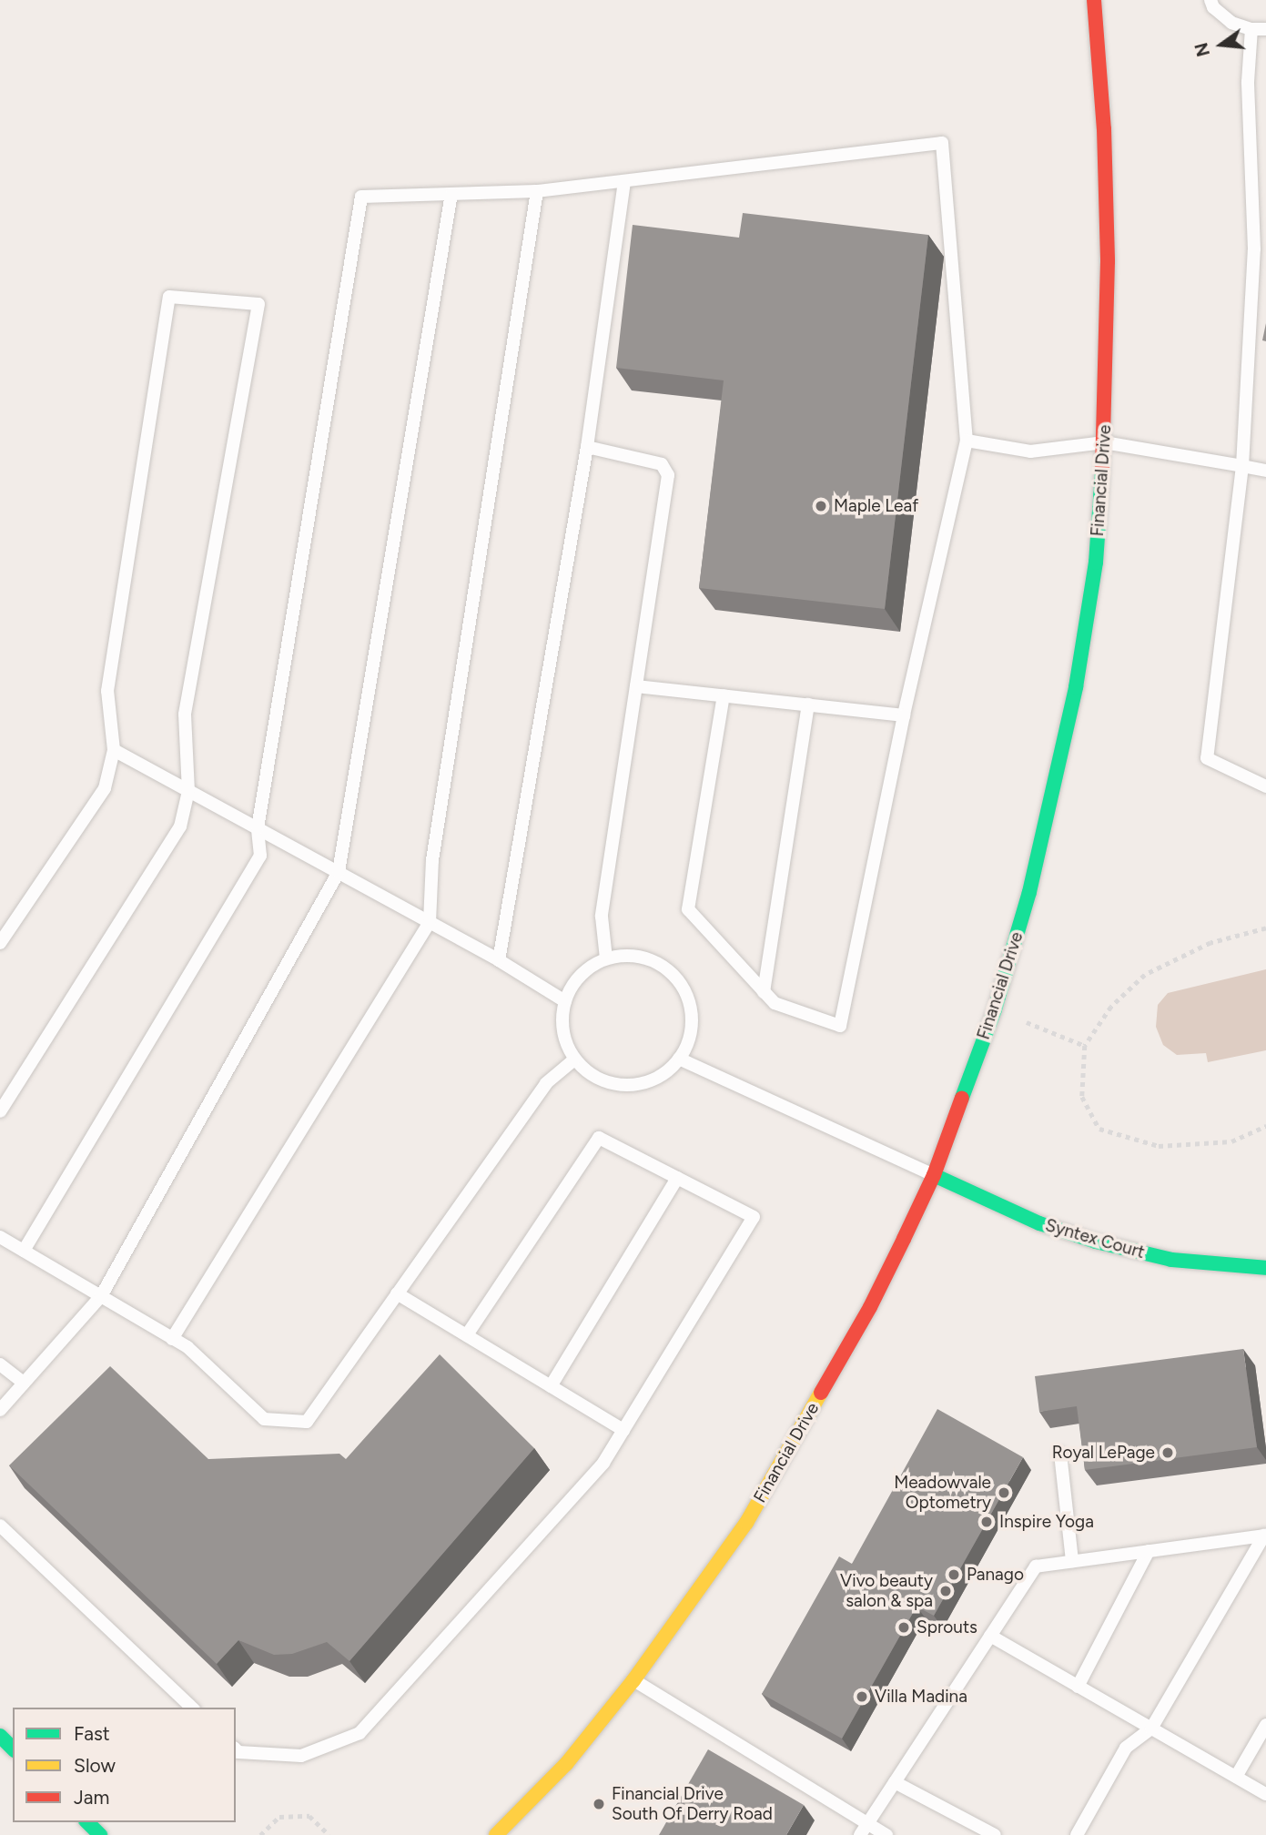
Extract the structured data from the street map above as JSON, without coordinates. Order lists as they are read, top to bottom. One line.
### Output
{"streets":{"street":["Financial Drive","Syntex Court"]},"crossings":[["Financial Drive","Syntex Court"]],"places":["Maple Leaf","Royal LePage","Meadowvale Optometry","Inspire Yoga","Panago","Vivo beauty salon & spa","Sprouts","Villa Madina","Financial Drive South Of Derry Road"],"legend":["Fast","Slow","Jam"],"north":"left"}
